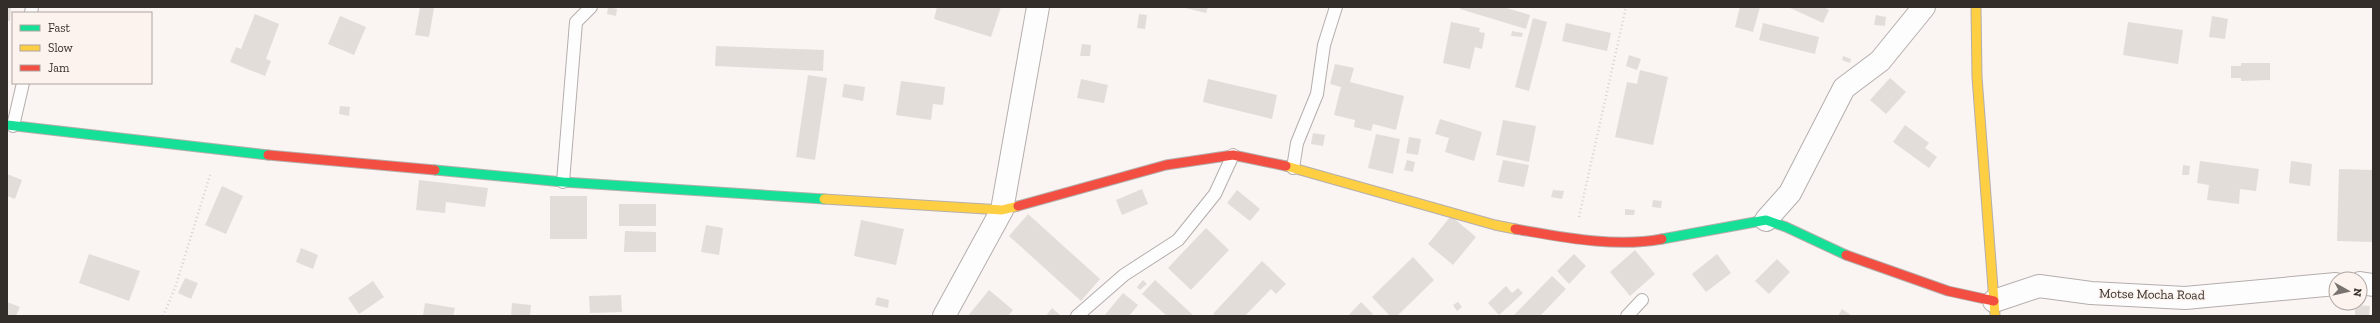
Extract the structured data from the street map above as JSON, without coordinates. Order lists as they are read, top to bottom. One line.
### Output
{"streets":{"street":["Motse Mocha Road"]},"legend":["Fast","Slow","Jam"],"north":"right"}
